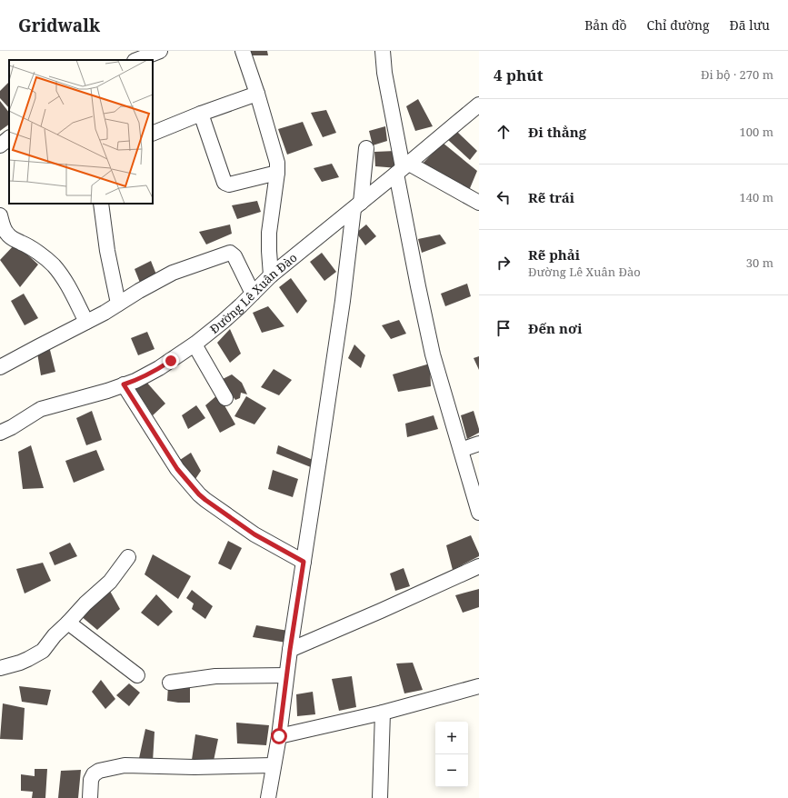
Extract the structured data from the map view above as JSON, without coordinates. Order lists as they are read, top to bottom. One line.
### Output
{"streets":{"street":["Đường Lê Xuân Đào"]},"page":{"header":"Gridwalk","nav":["Bản đồ","Chỉ đường","Đã lưu"],"heading":["4 phút","Đi bộ · 270 m"],"list":[["Đi thẳng","100 m"],["Rẽ trái","140 m"],["Rẽ phải","Đường Lê Xuân Đào","30 m"],"Đến nơi"],"map_buttons":["+","−"]}}
